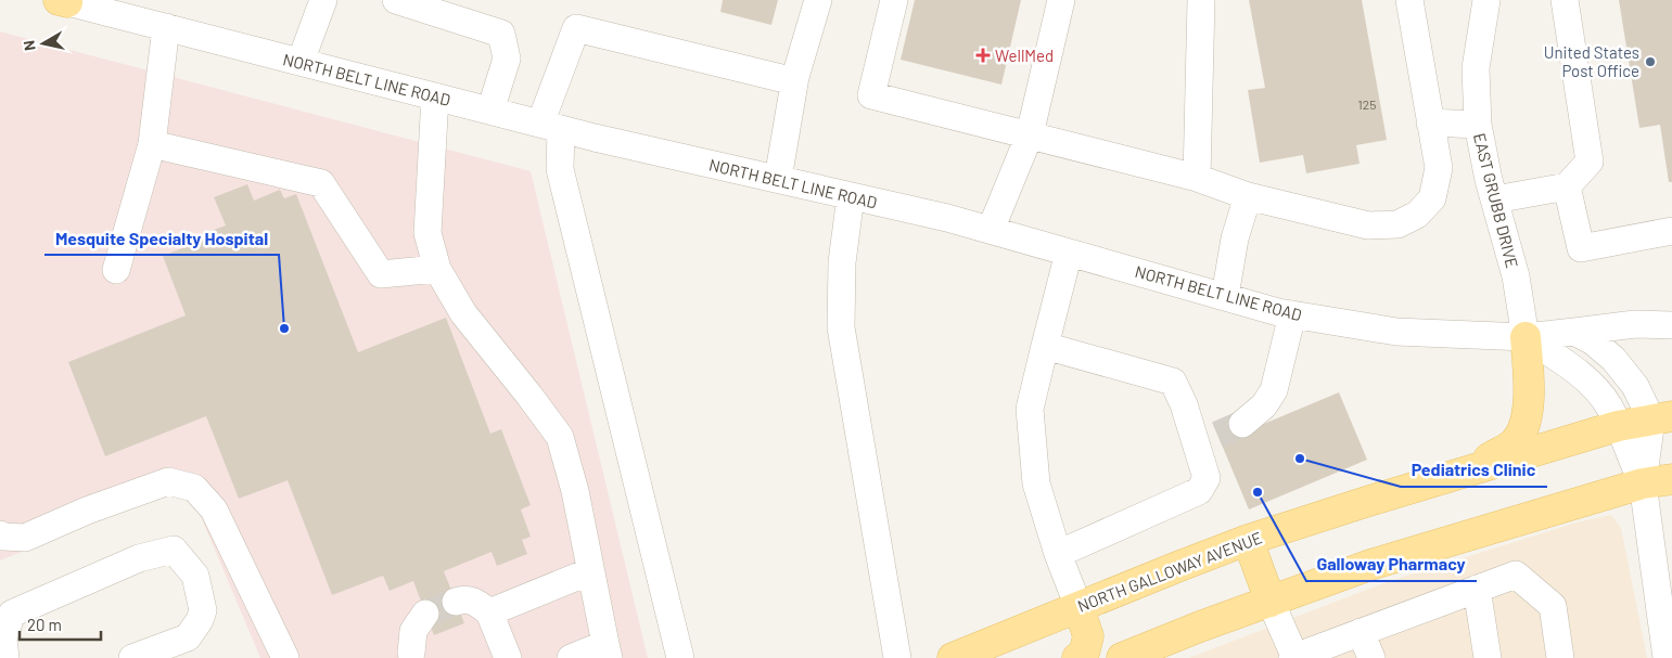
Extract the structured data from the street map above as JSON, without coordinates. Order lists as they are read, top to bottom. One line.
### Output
{"streets":{"main road":["NORTH GALLOWAY AVENUE"],"street":["NORTH BELT LINE ROAD","EAST GRUBB DRIVE"]},"crossings":[["NORTH BELT LINE ROAD","EAST GRUBB DRIVE"]],"places":{"health":["WellMed"],"other":["United States Post Office","Mesquite Specialty Hospital","Pediatrics Clinic","Galloway Pharmacy"]},"house_numbers":["125"],"scale_bar":"20 m","north":"left"}
